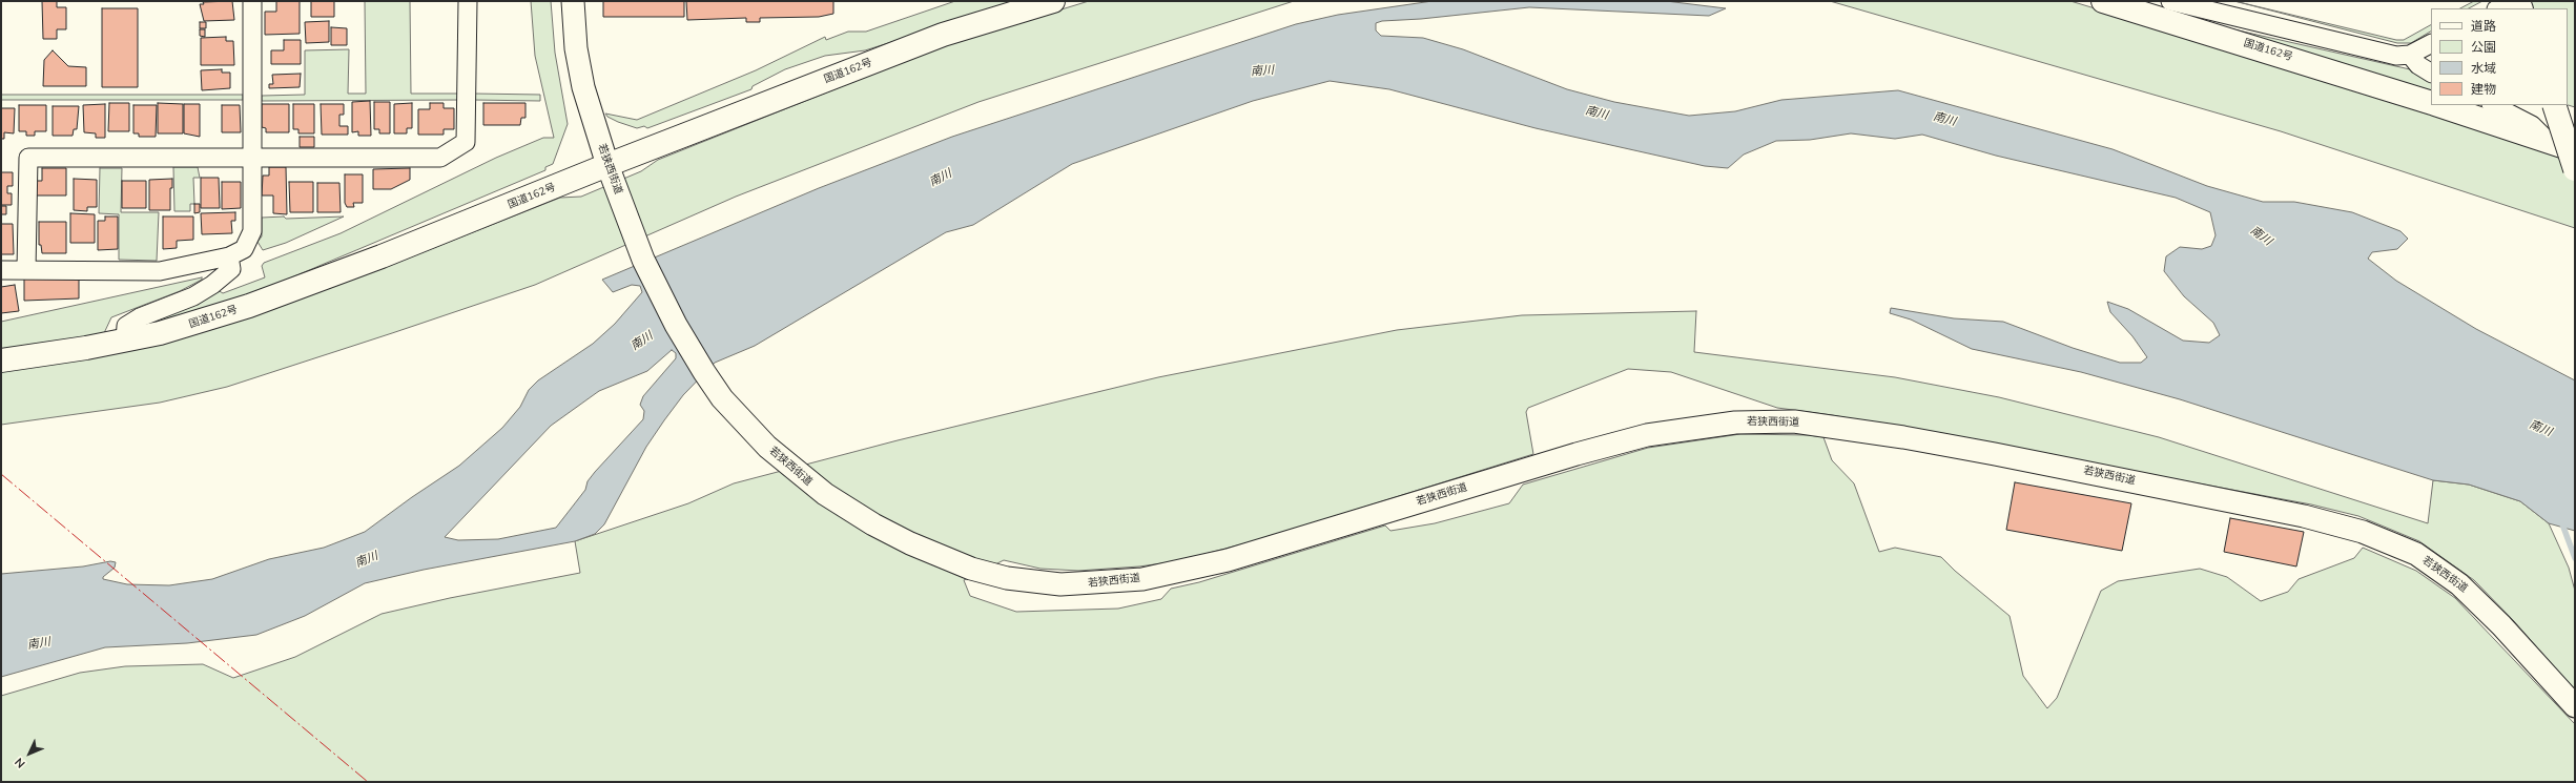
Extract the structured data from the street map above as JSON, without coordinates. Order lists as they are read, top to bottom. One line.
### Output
{"streets":{"highway":["国道162号"],"street":["若狭西街道"]},"crossings":[["国道162号","若狭西街道"]],"water":["南川"],"legend":["道路","公園","水域","建物"],"north":"bottom left"}
